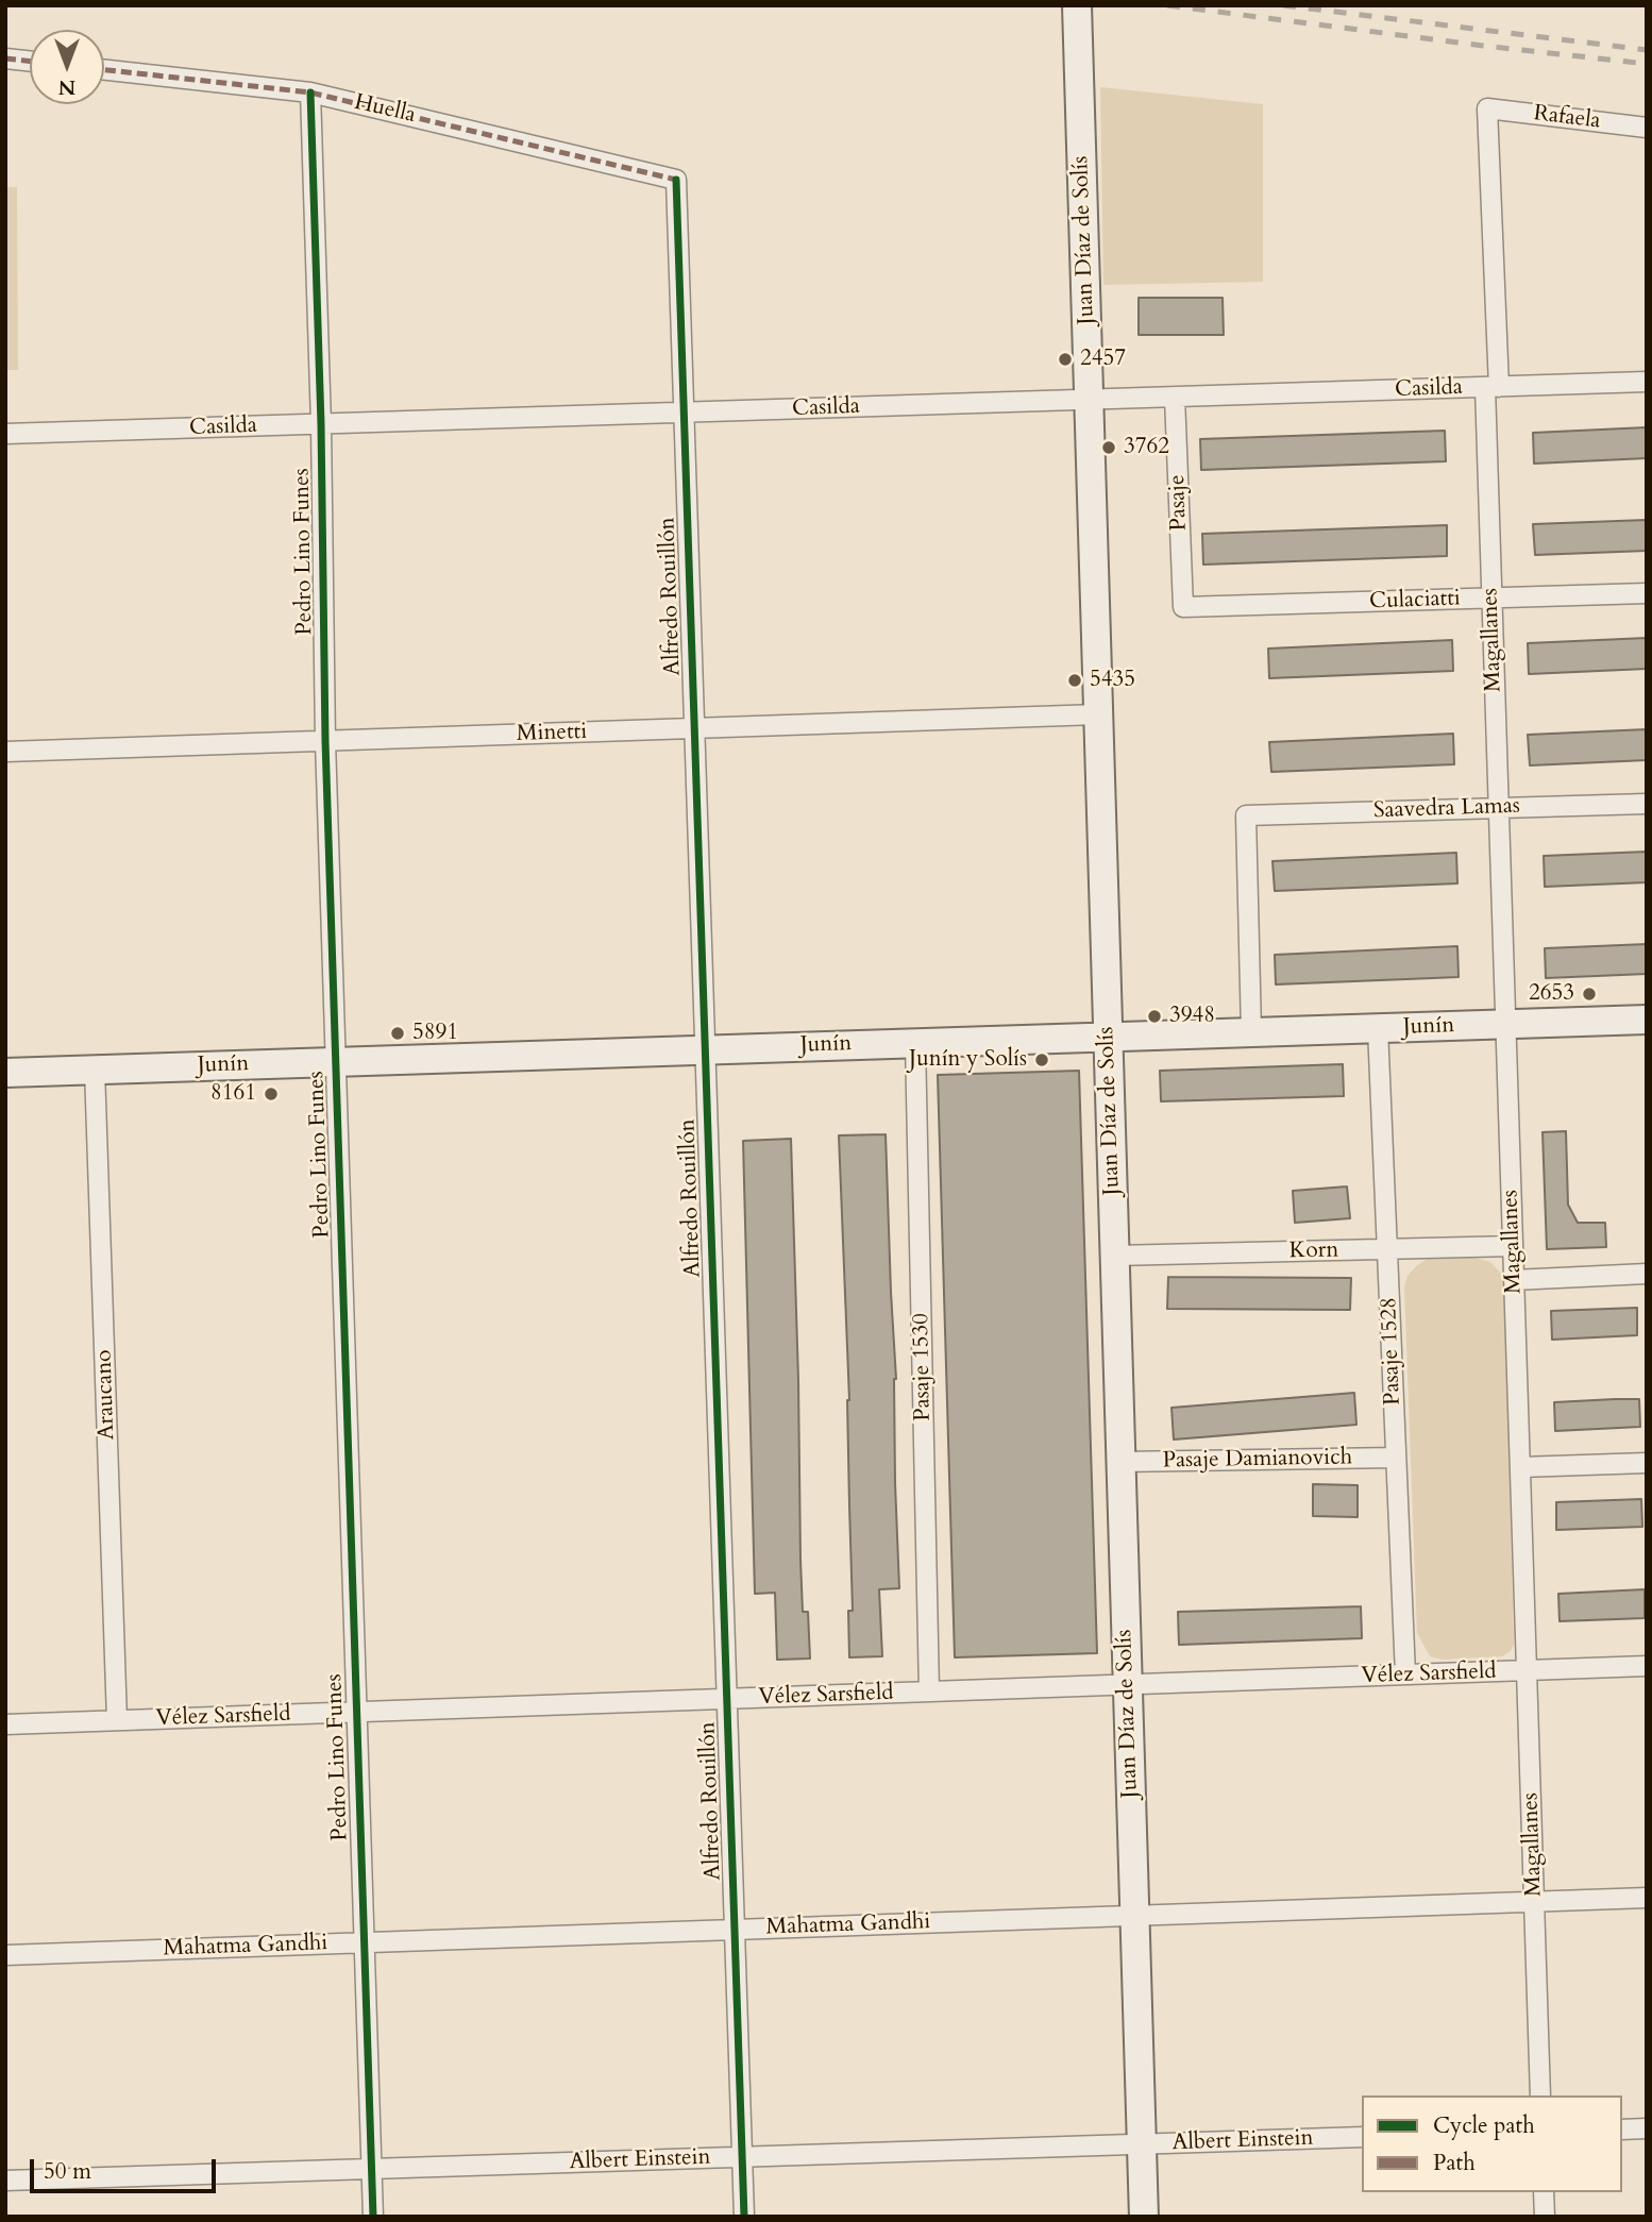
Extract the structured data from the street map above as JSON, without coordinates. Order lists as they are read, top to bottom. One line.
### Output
{"streets":{"main road":["Juan Díaz de Solís","Junín"],"street":["Huella","Rafaela","Casilda","Pasaje","Pedro Lino Funes","Alfredo Rouillón","Culaciatti","Magallanes","Minetti","Saavedra Lamas","Korn","Pasaje 1528","Pasaje 1530","Araucano","Pasaje Damianovich","Vélez Sarsfield","Mahatma Gandhi","Albert Einstein"]},"crossings":[["Huella","Pedro Lino Funes"],["Huella","Alfredo Rouillón"],["Rafaela","Magallanes"],["Juan Díaz de Solís","Casilda"],["Juan Díaz de Solís","Minetti"],["Juan Díaz de Solís","Junín"],["Juan Díaz de Solís","Korn"],["Juan Díaz de Solís","Pasaje Damianovich"],["Juan Díaz de Solís","Vélez Sarsfield"],["Juan Díaz de Solís","Mahatma Gandhi"],["Juan Díaz de Solís","Albert Einstein"],["Casilda","Pasaje"],["Casilda","Pedro Lino Funes"],["Casilda","Alfredo Rouillón"],["Casilda","Magallanes"],["Pasaje","Culaciatti"],["Pedro Lino Funes","Minetti"],["Pedro Lino Funes","Junín"],["Pedro Lino Funes","Vélez Sarsfield"],["Pedro Lino Funes","Mahatma Gandhi"],["Pedro Lino Funes","Albert Einstein"],["Alfredo Rouillón","Minetti"],["Alfredo Rouillón","Junín"],["Alfredo Rouillón","Vélez Sarsfield"],["Alfredo Rouillón","Mahatma Gandhi"],["Alfredo Rouillón","Albert Einstein"],["Culaciatti","Magallanes"],["Magallanes","Saavedra Lamas"],["Magallanes","Junín"],["Magallanes","Korn"],["Magallanes","Vélez Sarsfield"],["Magallanes","Mahatma Gandhi"],["Saavedra Lamas","Junín"],["Junín","Pasaje 1528"],["Junín","Pasaje 1530"],["Junín","Araucano"],["Korn","Pasaje 1528"],["Pasaje 1528","Pasaje Damianovich"],["Pasaje 1528","Vélez Sarsfield"],["Pasaje 1530","Vélez Sarsfield"],["Araucano","Vélez Sarsfield"]],"places":["2457","3762","5435","2653","3948","5891","Junín y Solís","8161"],"legend":["Cycle path","Path"],"scale_bar":"50 m","north":"bottom"}
